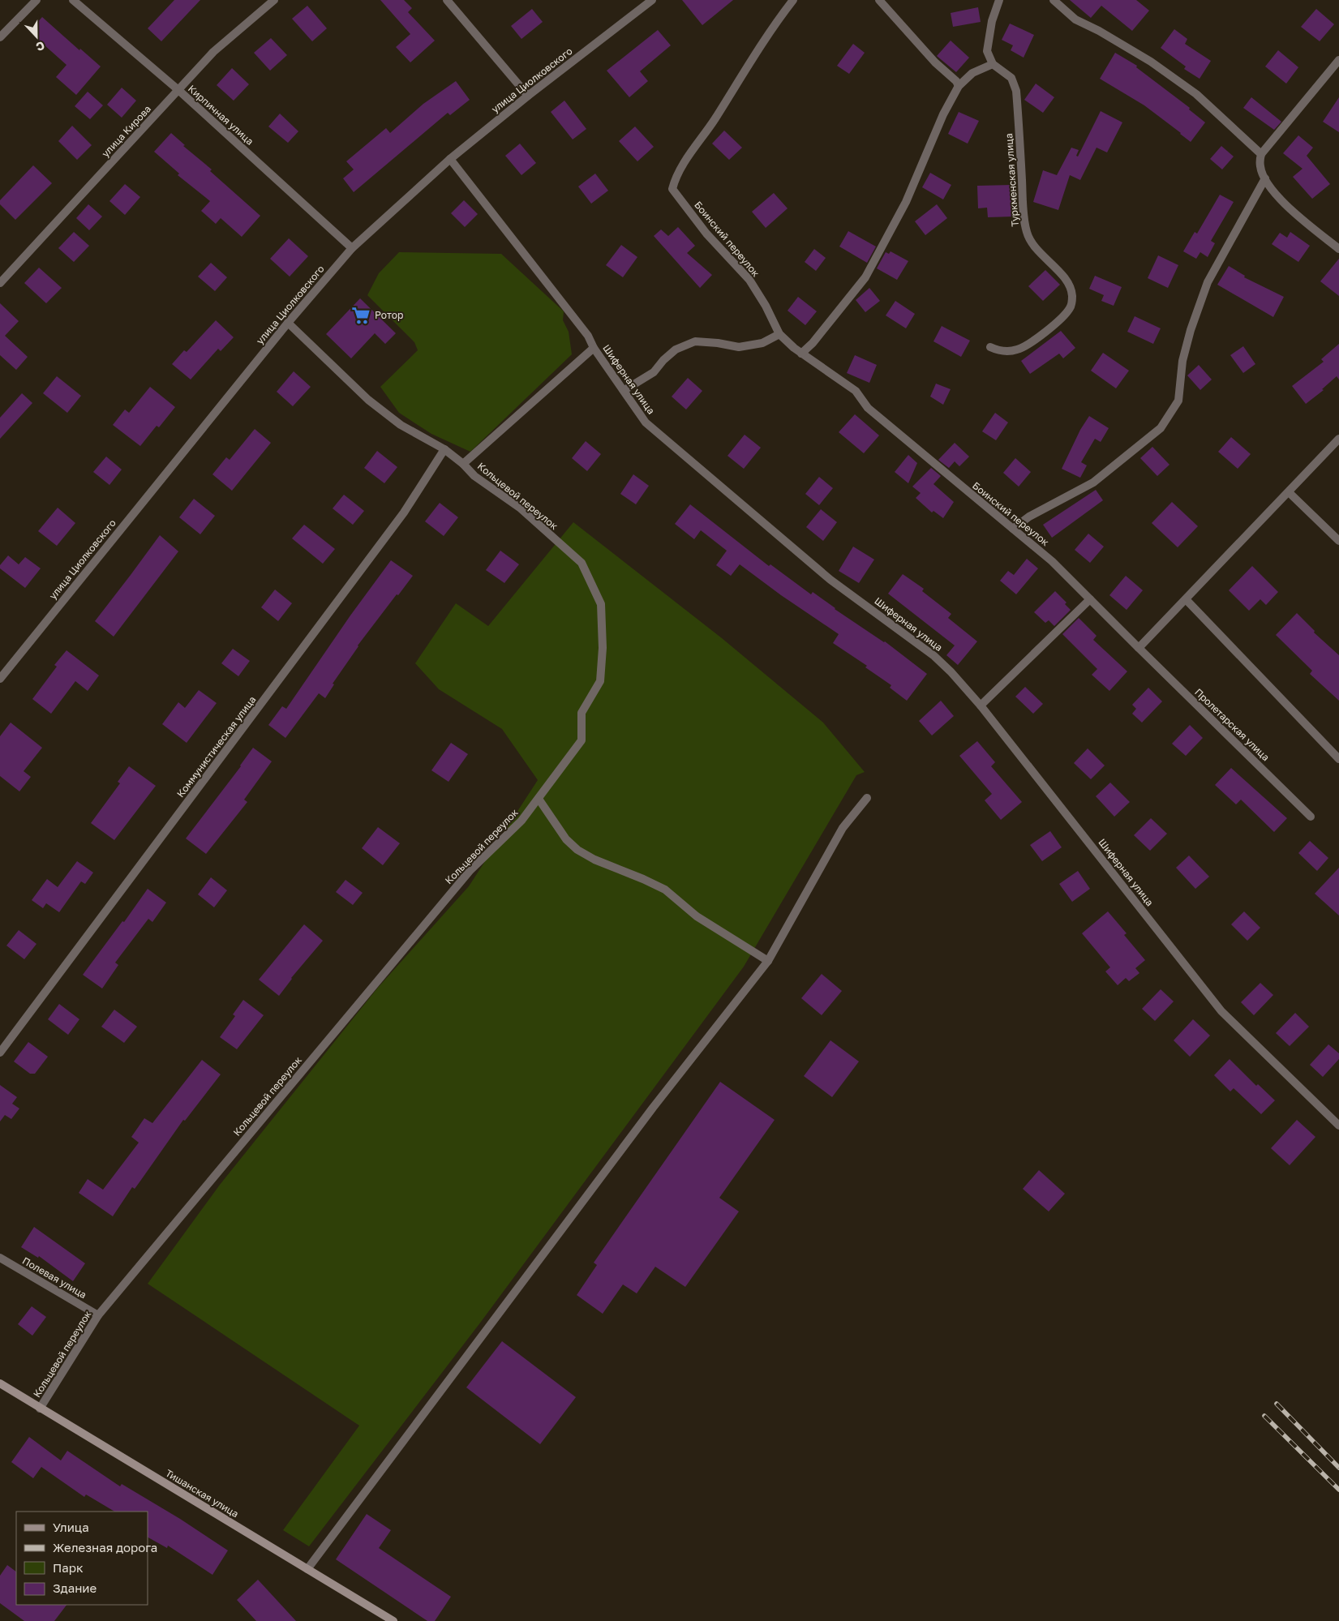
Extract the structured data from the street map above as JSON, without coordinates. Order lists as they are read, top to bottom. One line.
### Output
{"streets":{"main road":["Тишанская улица"],"street":["улица Циолковского","Кирпичная улица","улица Кирова","Туркменская улица","Боинский переулок","Шиферная улица","Кольцевой переулок","Пролетарская улица","Коммунистическая улица","Полевая улица"]},"crossings":[["улица Циолковского","Кирпичная улица"],["улица Циолковского","Шиферная улица"],["улица Циолковского","Кольцевой переулок"],["Кирпичная улица","улица Кирова"],["Боинский переулок","Пролетарская улица"],["Кольцевой переулок","Коммунистическая улица"],["Кольцевой переулок","Полевая улица"],["Кольцевой переулок","Тишанская улица"]],"places":{"supermarket":["Poтор"]},"legend":["Улица","Железная дорога","Парк","Здание"],"north":"bottom"}
